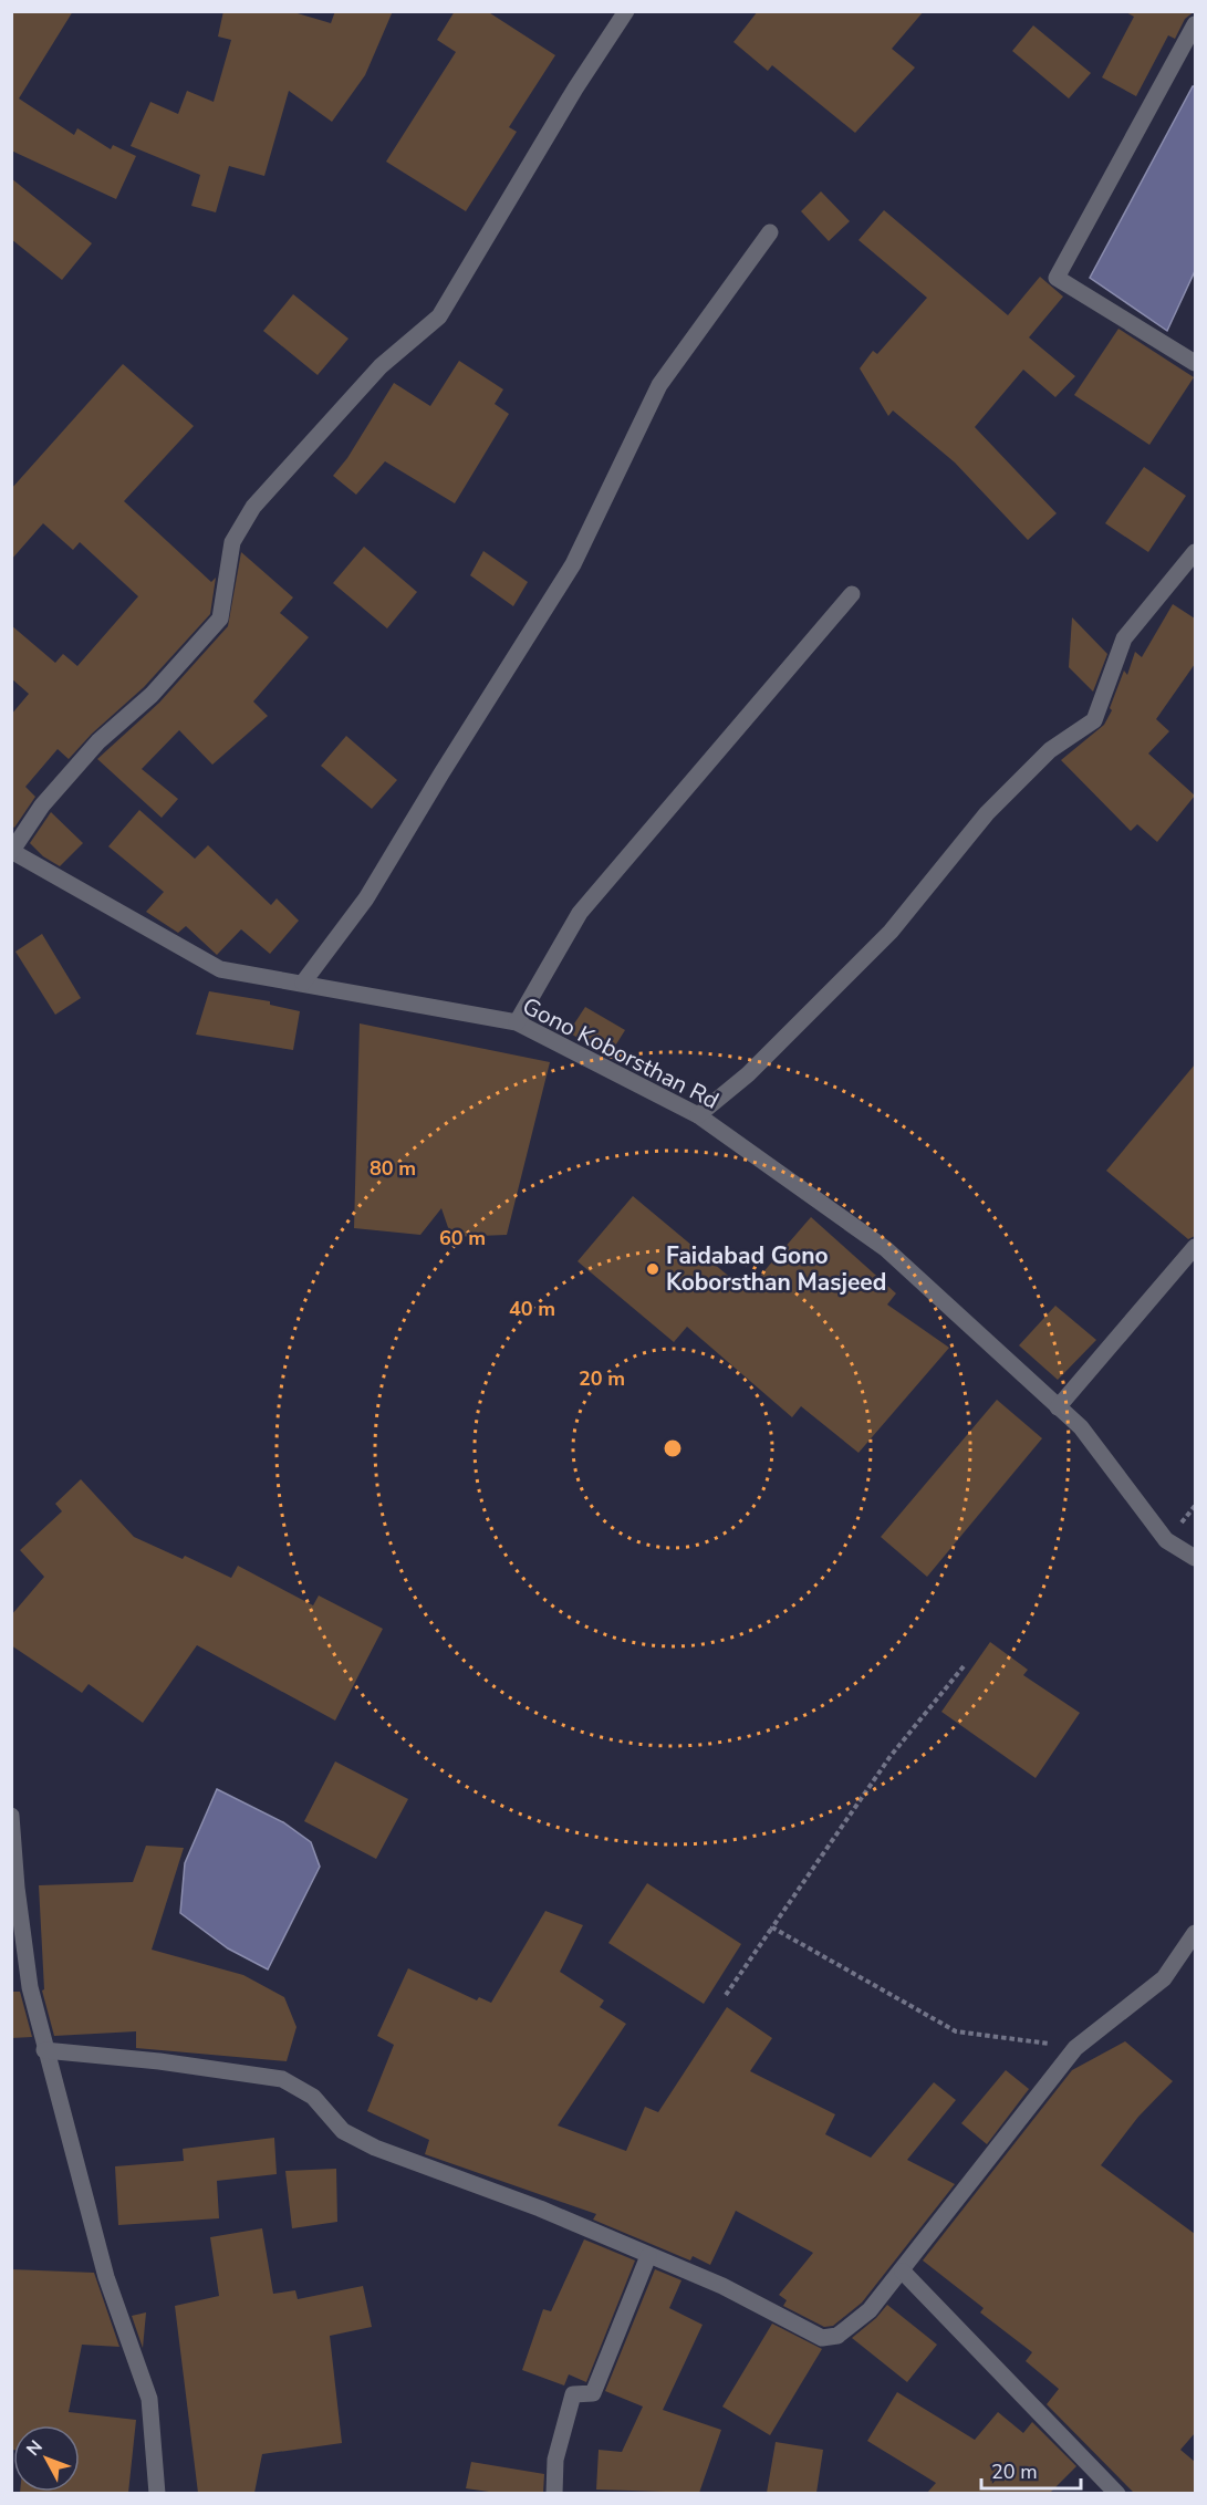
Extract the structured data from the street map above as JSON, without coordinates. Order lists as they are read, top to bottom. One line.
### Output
{"streets":{"street":["Gono Koborsthan Rd"]},"places":["Faidabad Gono Koborsthan Masjeed"],"scale_bar":"20 m","north":"top left","rings":["80 m","60 m","40 m","20 m"]}
